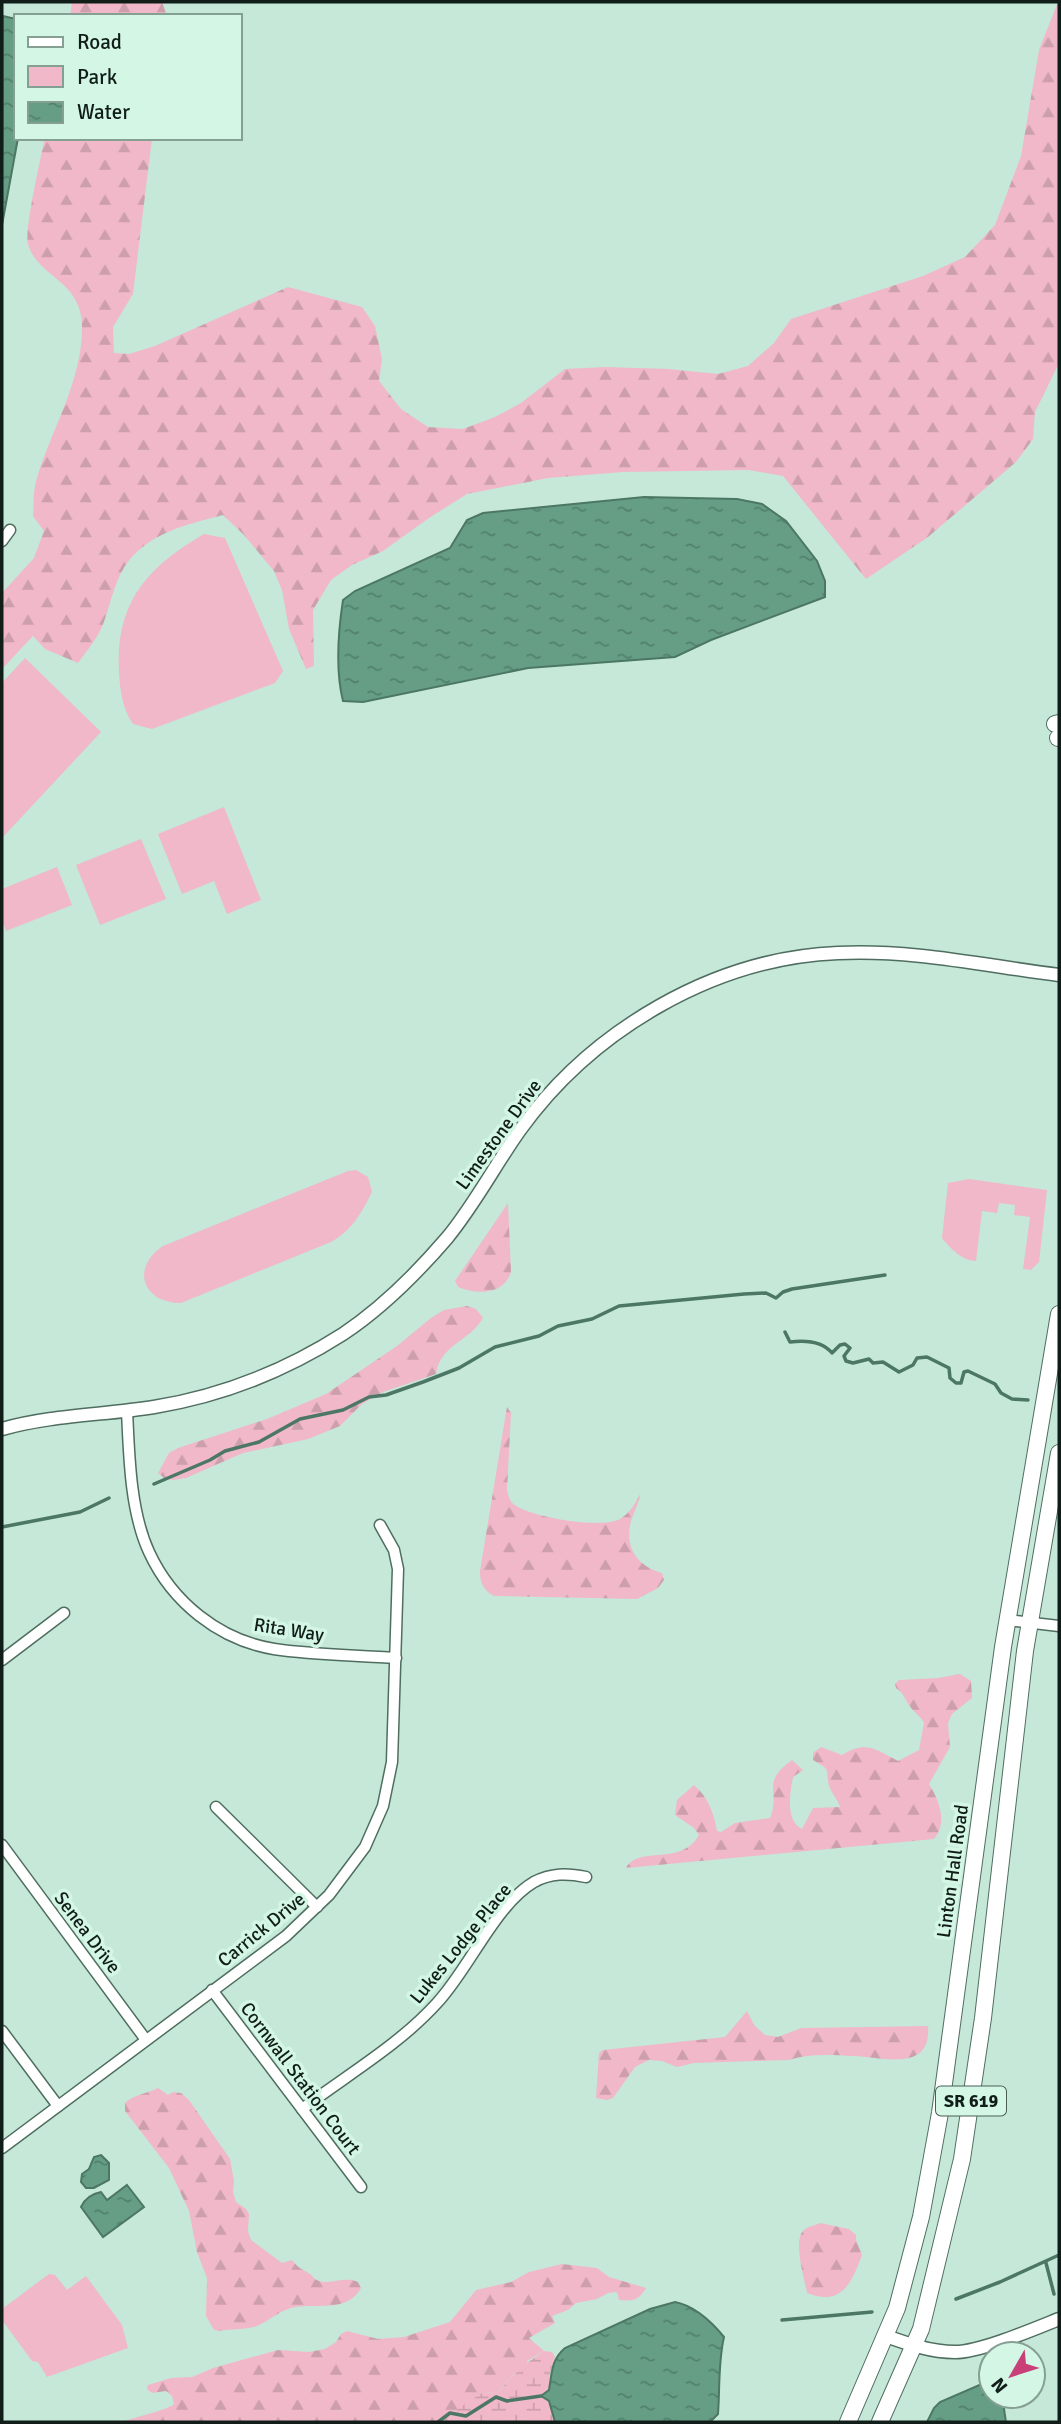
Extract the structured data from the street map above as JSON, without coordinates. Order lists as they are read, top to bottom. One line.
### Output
{"streets":{"main road":["Linton Hall Road","SR 619"],"street":["Limestone Drive","Rita Way","Carrick Drive","Senea Drive","Lukes Lodge Place","Cornwall Station Court"]},"crossings":[["Limestone Drive","Rita Way"],["Rita Way","Carrick Drive"],["Carrick Drive","Senea Drive"],["Carrick Drive","Cornwall Station Court"],["Lukes Lodge Place","Cornwall Station Court"]],"legend":["Road","Park","Water"],"north":"bottom left"}
